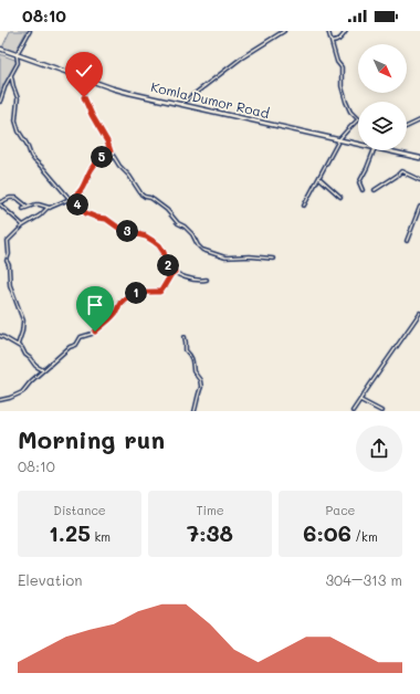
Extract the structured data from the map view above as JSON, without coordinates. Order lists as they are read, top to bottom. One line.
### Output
{"streets":{"street":["Komla Dumor Road"]},"north":"bottom right","page":{"status":"08:10","pins":["5","4","3","2","1"],"heading":["Morning run","08:10"],"stats":[["Distance","1.25 km"],["Time","7:38"],["Pace","6:06 /km"]],"chart":["Elevation","304–313 m"]}}
